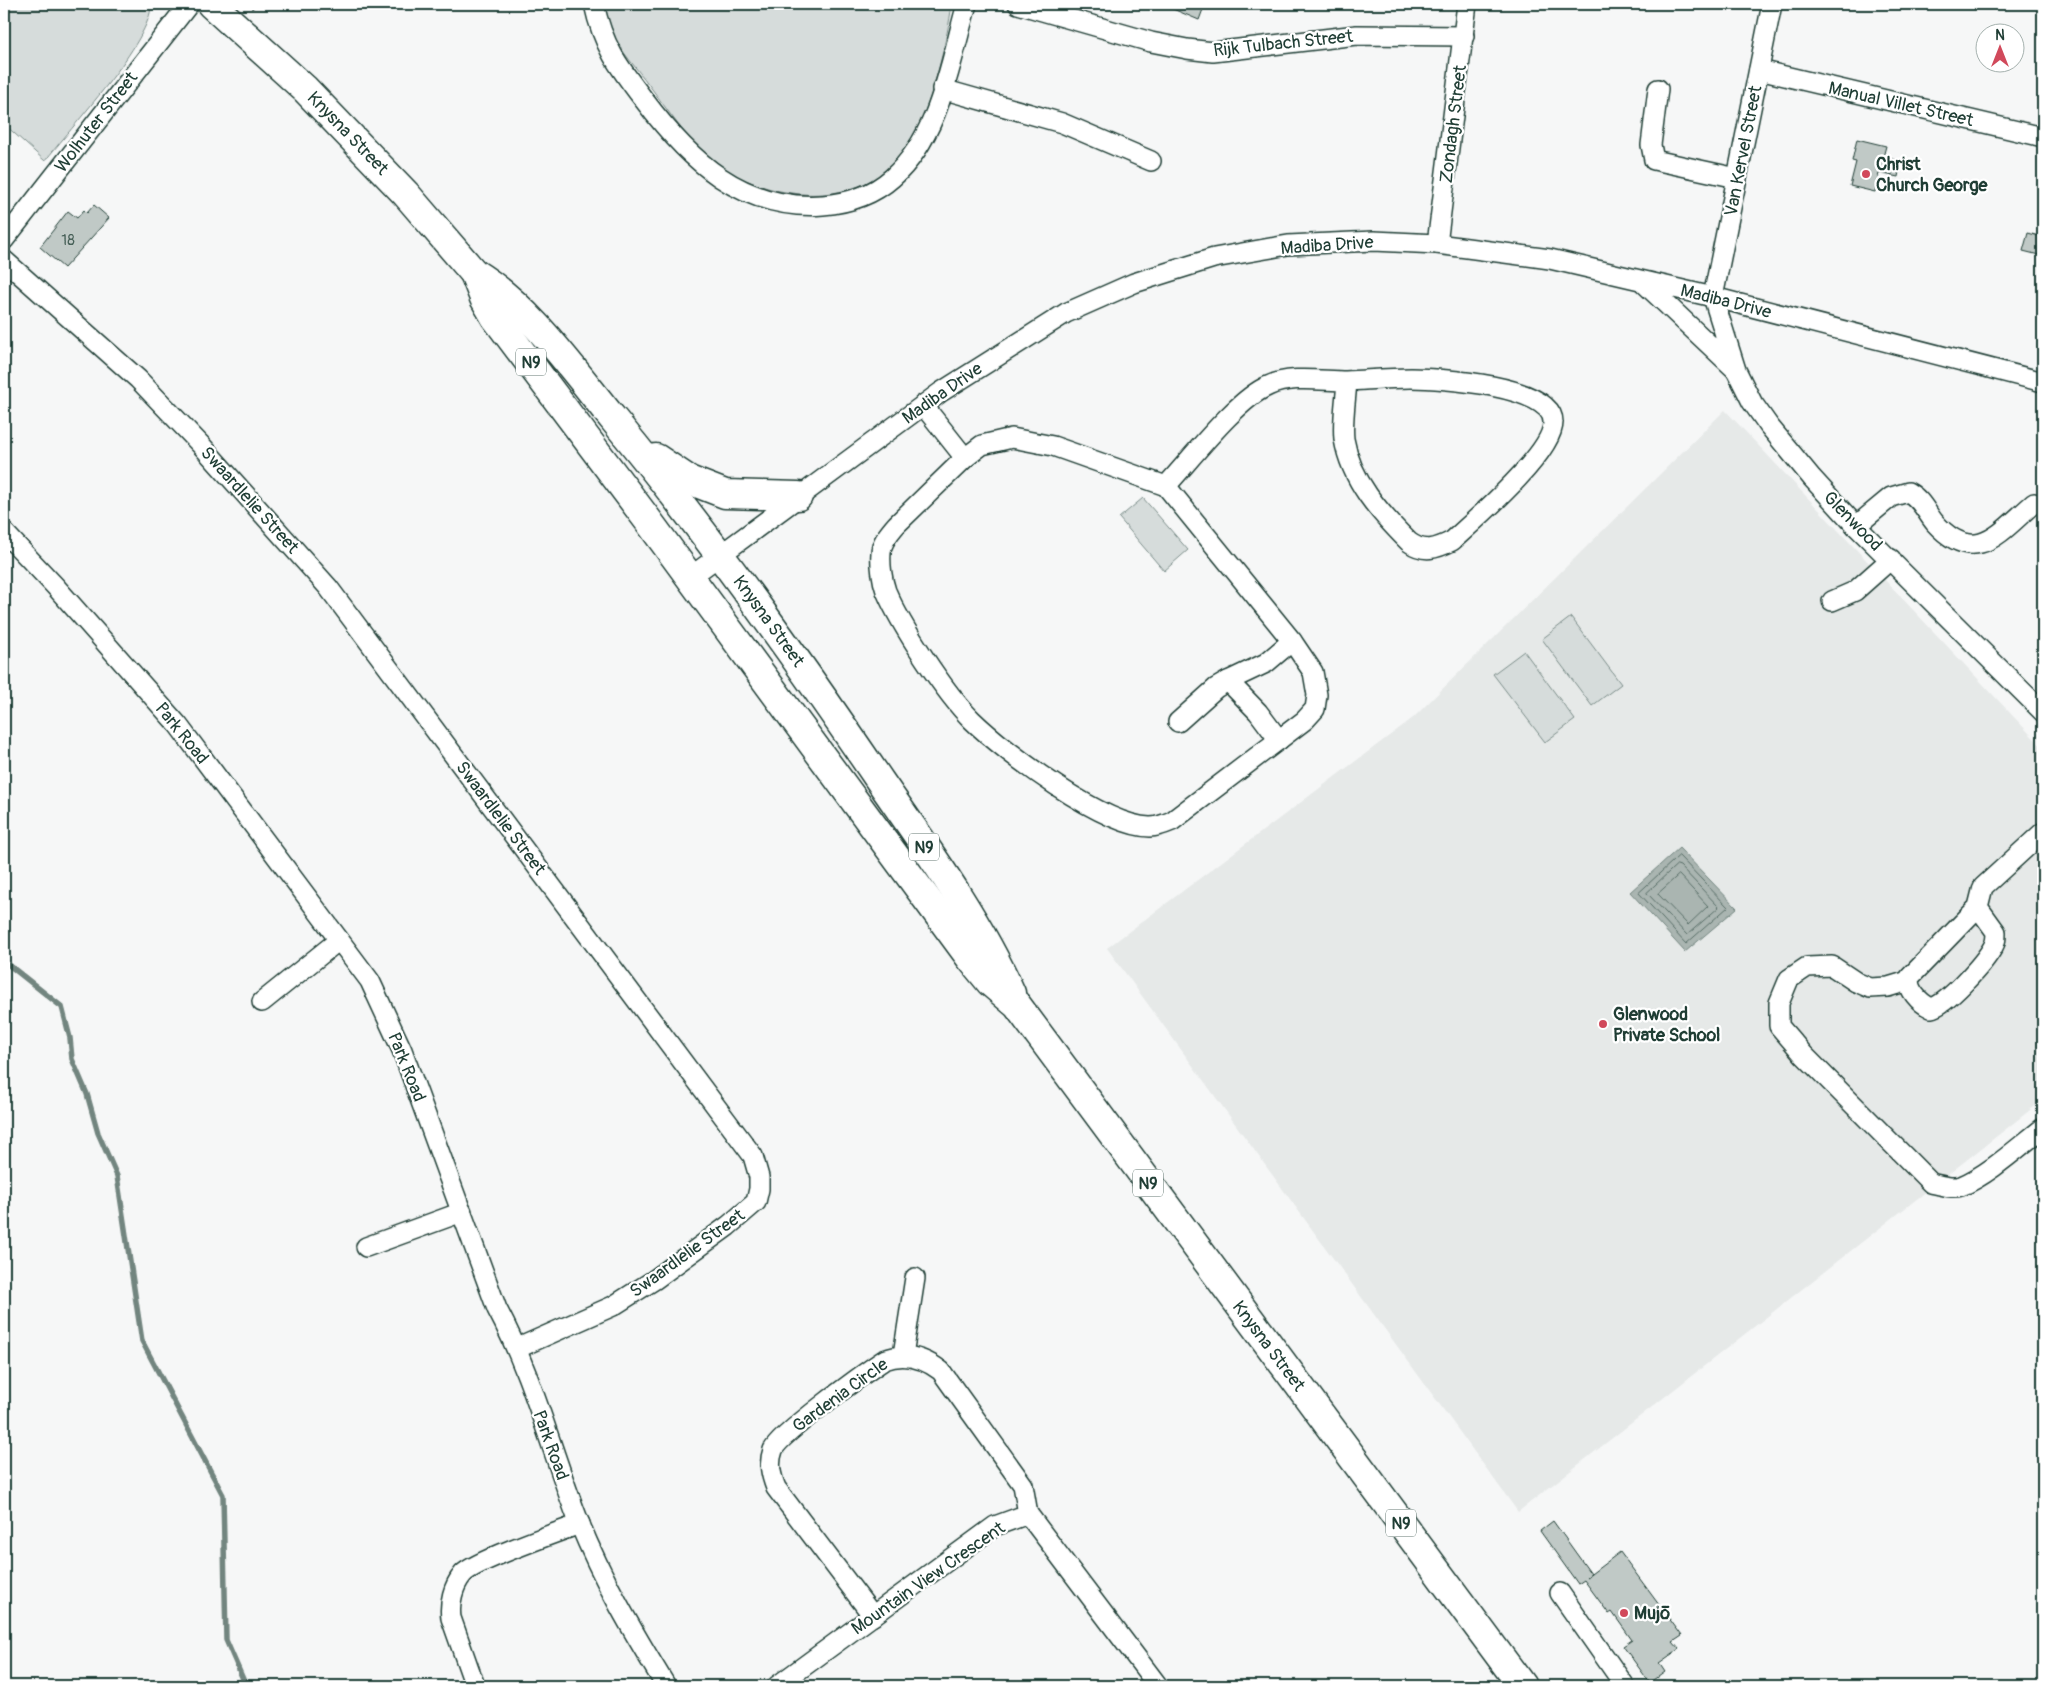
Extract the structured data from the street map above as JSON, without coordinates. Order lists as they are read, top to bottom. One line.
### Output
{"streets":{"highway":["Knysna Street","N9"],"street":["Rijk Tulbach Street","Manual Villet Street","Wolhuter Street","Zondagh Street","Van Kervel Street","Madiba Drive","Swaardlelie Street","Glenwood","Park Road","Gardenia Circle","Mountain View Crescent"]},"crossings":[["Rijk Tulbach Street","Zondagh Street"],["Manual Villet Street","Van Kervel Street"],["Zondagh Street","Madiba Drive"],["Knysna Street","Madiba Drive"],["Van Kervel Street","Madiba Drive"],["Van Kervel Street","Glenwood"],["Madiba Drive","Glenwood"],["Swaardlelie Street","Park Road"],["Gardenia Circle","Mountain View Crescent"]],"places":["Christ Church George","Glenwood Private School","Mujō"],"house_numbers":["18"],"north":"top"}
